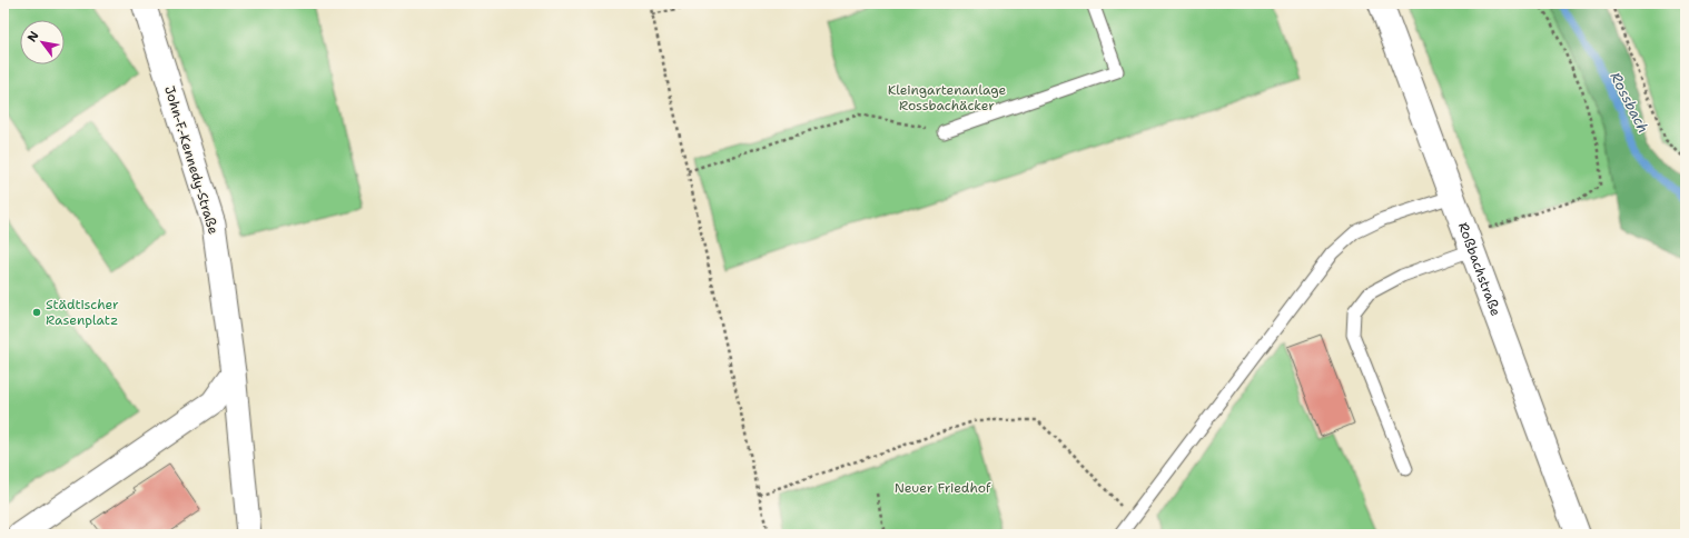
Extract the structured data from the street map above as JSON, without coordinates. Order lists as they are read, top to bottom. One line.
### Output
{"streets":{"street":["John-F.-Kennedy-Straße","Roßbachstraße"]},"water":["Rossbach"],"parks":["Kleingartenanlage Rossbachäcker","Neuer Friedhof"],"places":["Städtischer Rasenplatz"],"north":"top left"}
